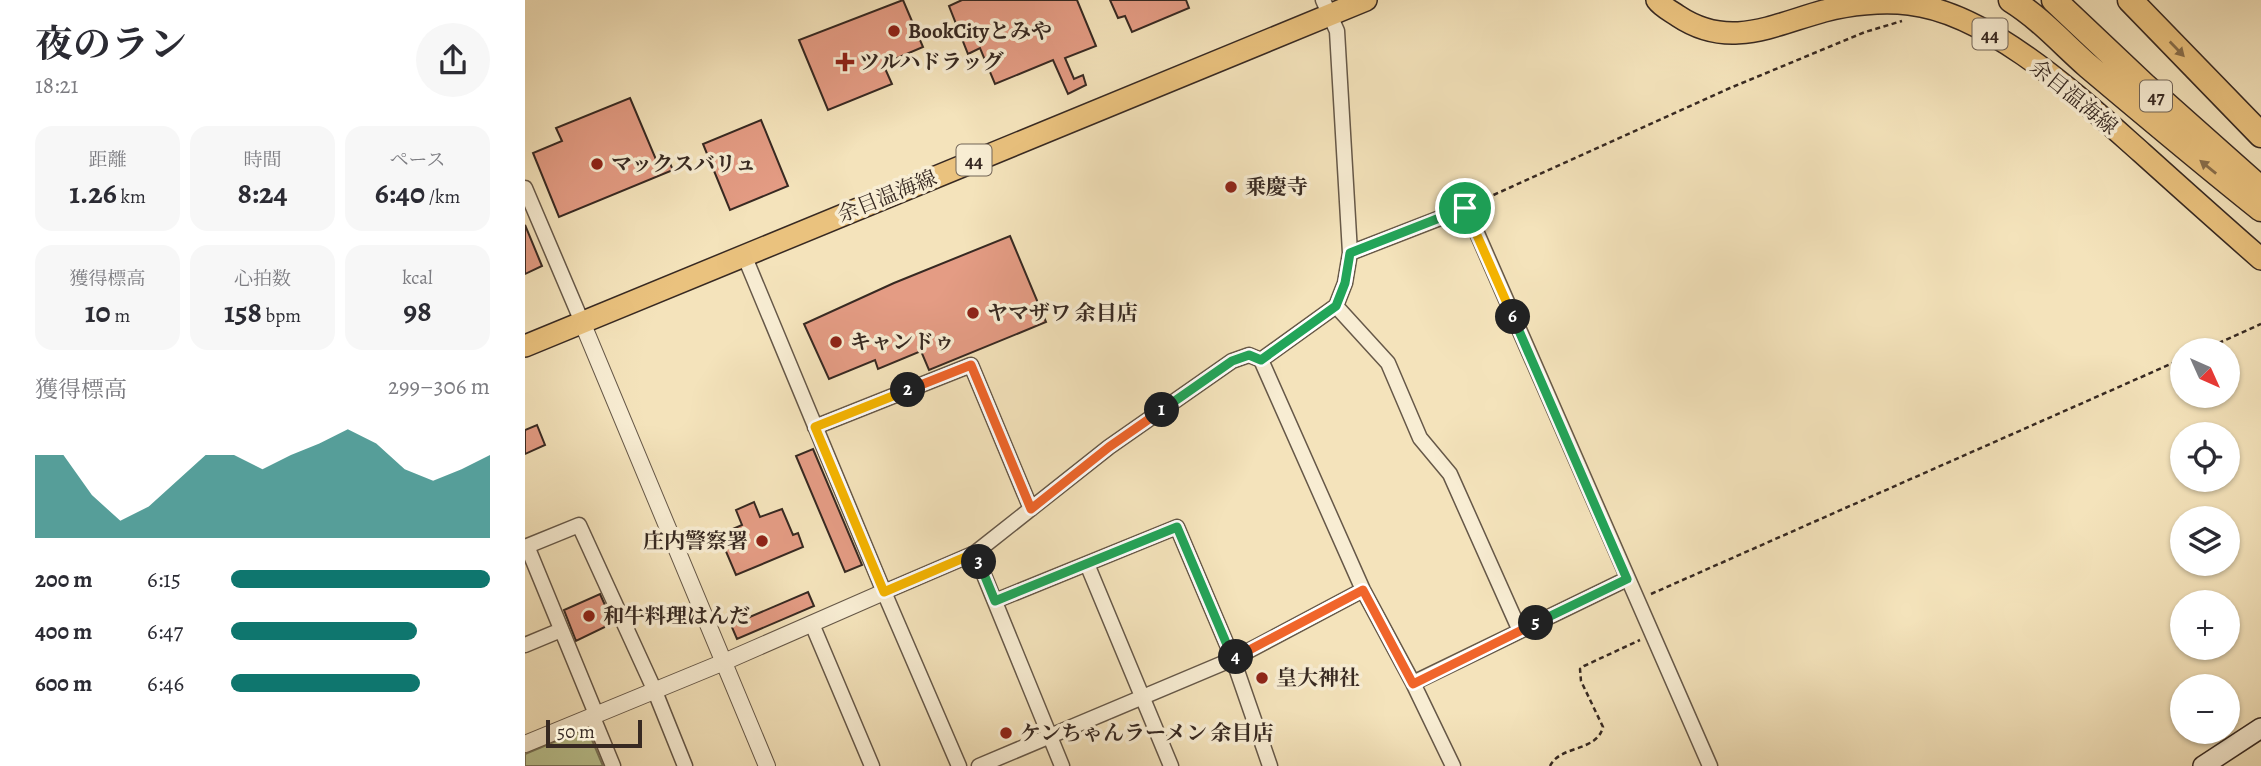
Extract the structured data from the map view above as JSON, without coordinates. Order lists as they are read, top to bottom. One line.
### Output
{"streets":{"highway":["47"],"main road":["44","余目温海線"]},"places":{"other":["BookCityとみや","マックスバリュ","乗慶寺","ヤマザワ 余目店","キャンドゥ","庄内警察署","和牛料理はんだ","皇大神社","ケンちゃんラーメン 余目店"],"health":["ツルハドラッグ"]},"scale_bar":"50 m","north":"bottom right","page":{"heading":["夜のラン","18:21"],"stats":[["距離","1.26 km"],["時間","8:24"],["ペース","6:40 /km"],["獲得標高","10 m"],["心拍数","158 bpm"],["kcal","98"]],"pins":["6","2","1","3","5","4"],"map_buttons":["+","−"],"chart":["獲得標高","299–306 m"],"list":[{"name":"200 m","note":"6:15"},{"name":"400 m","note":"6:47"},{"name":"600 m","note":"6:46"}],"scale":"50 m"}}
